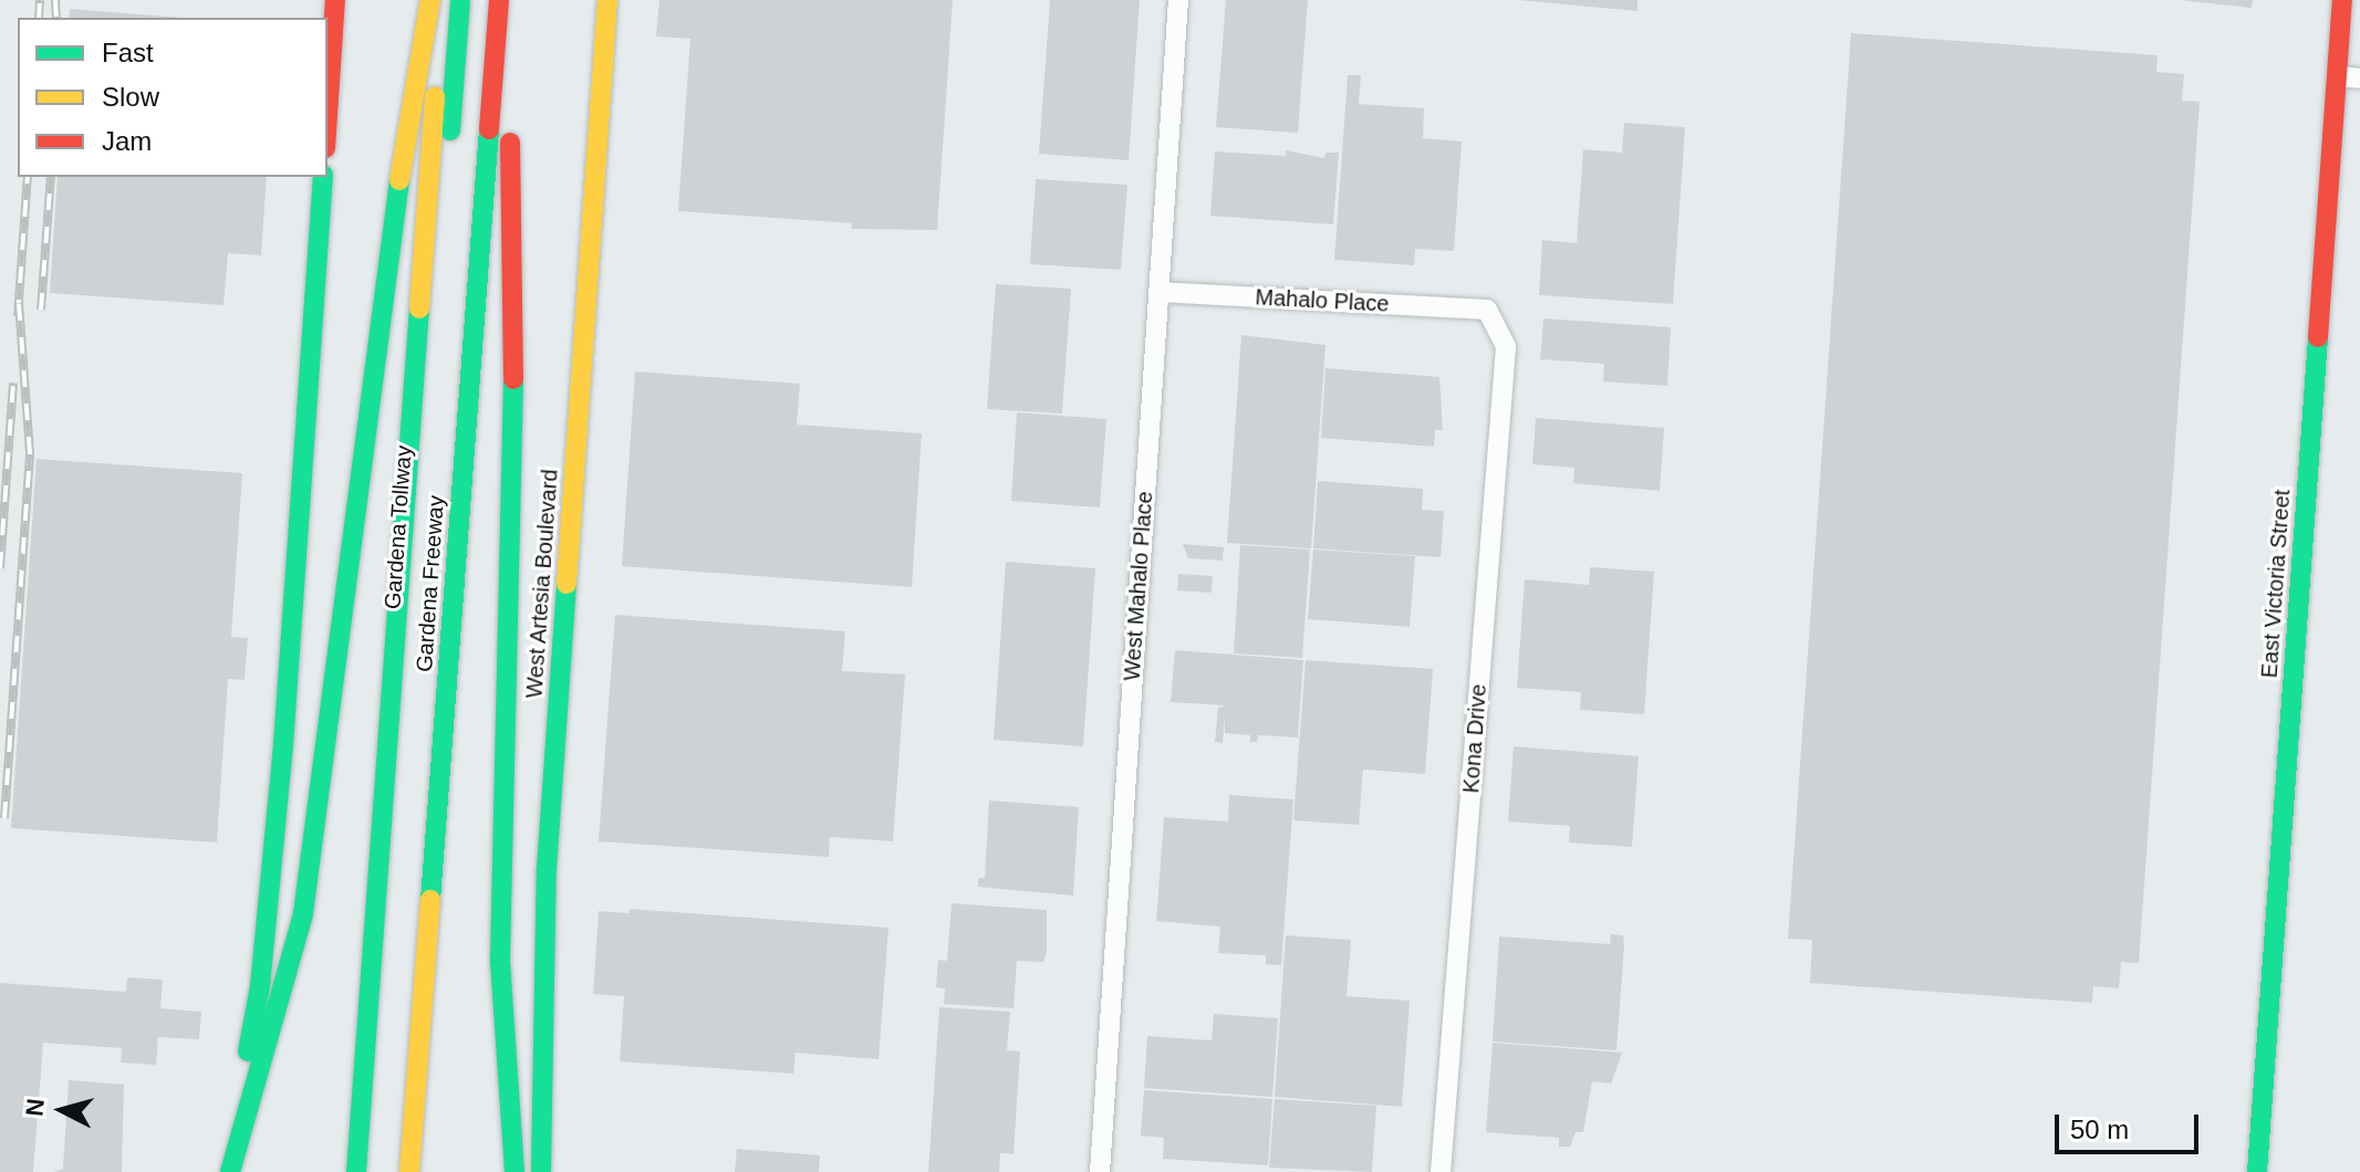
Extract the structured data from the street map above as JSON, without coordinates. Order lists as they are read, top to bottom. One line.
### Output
{"streets":{"main road":["Gardena Tollway","Gardena Freeway","West Artesia Boulevard","East Victoria Street"],"street":["Mahalo Place","West Mahalo Place","Kona Drive"]},"crossings":[["Mahalo Place","West Mahalo Place"],["Mahalo Place","Kona Drive"],["Gardena Tollway","Gardena Freeway"]],"legend":["Fast","Slow","Jam"],"scale_bar":"50 m","north":"left"}
